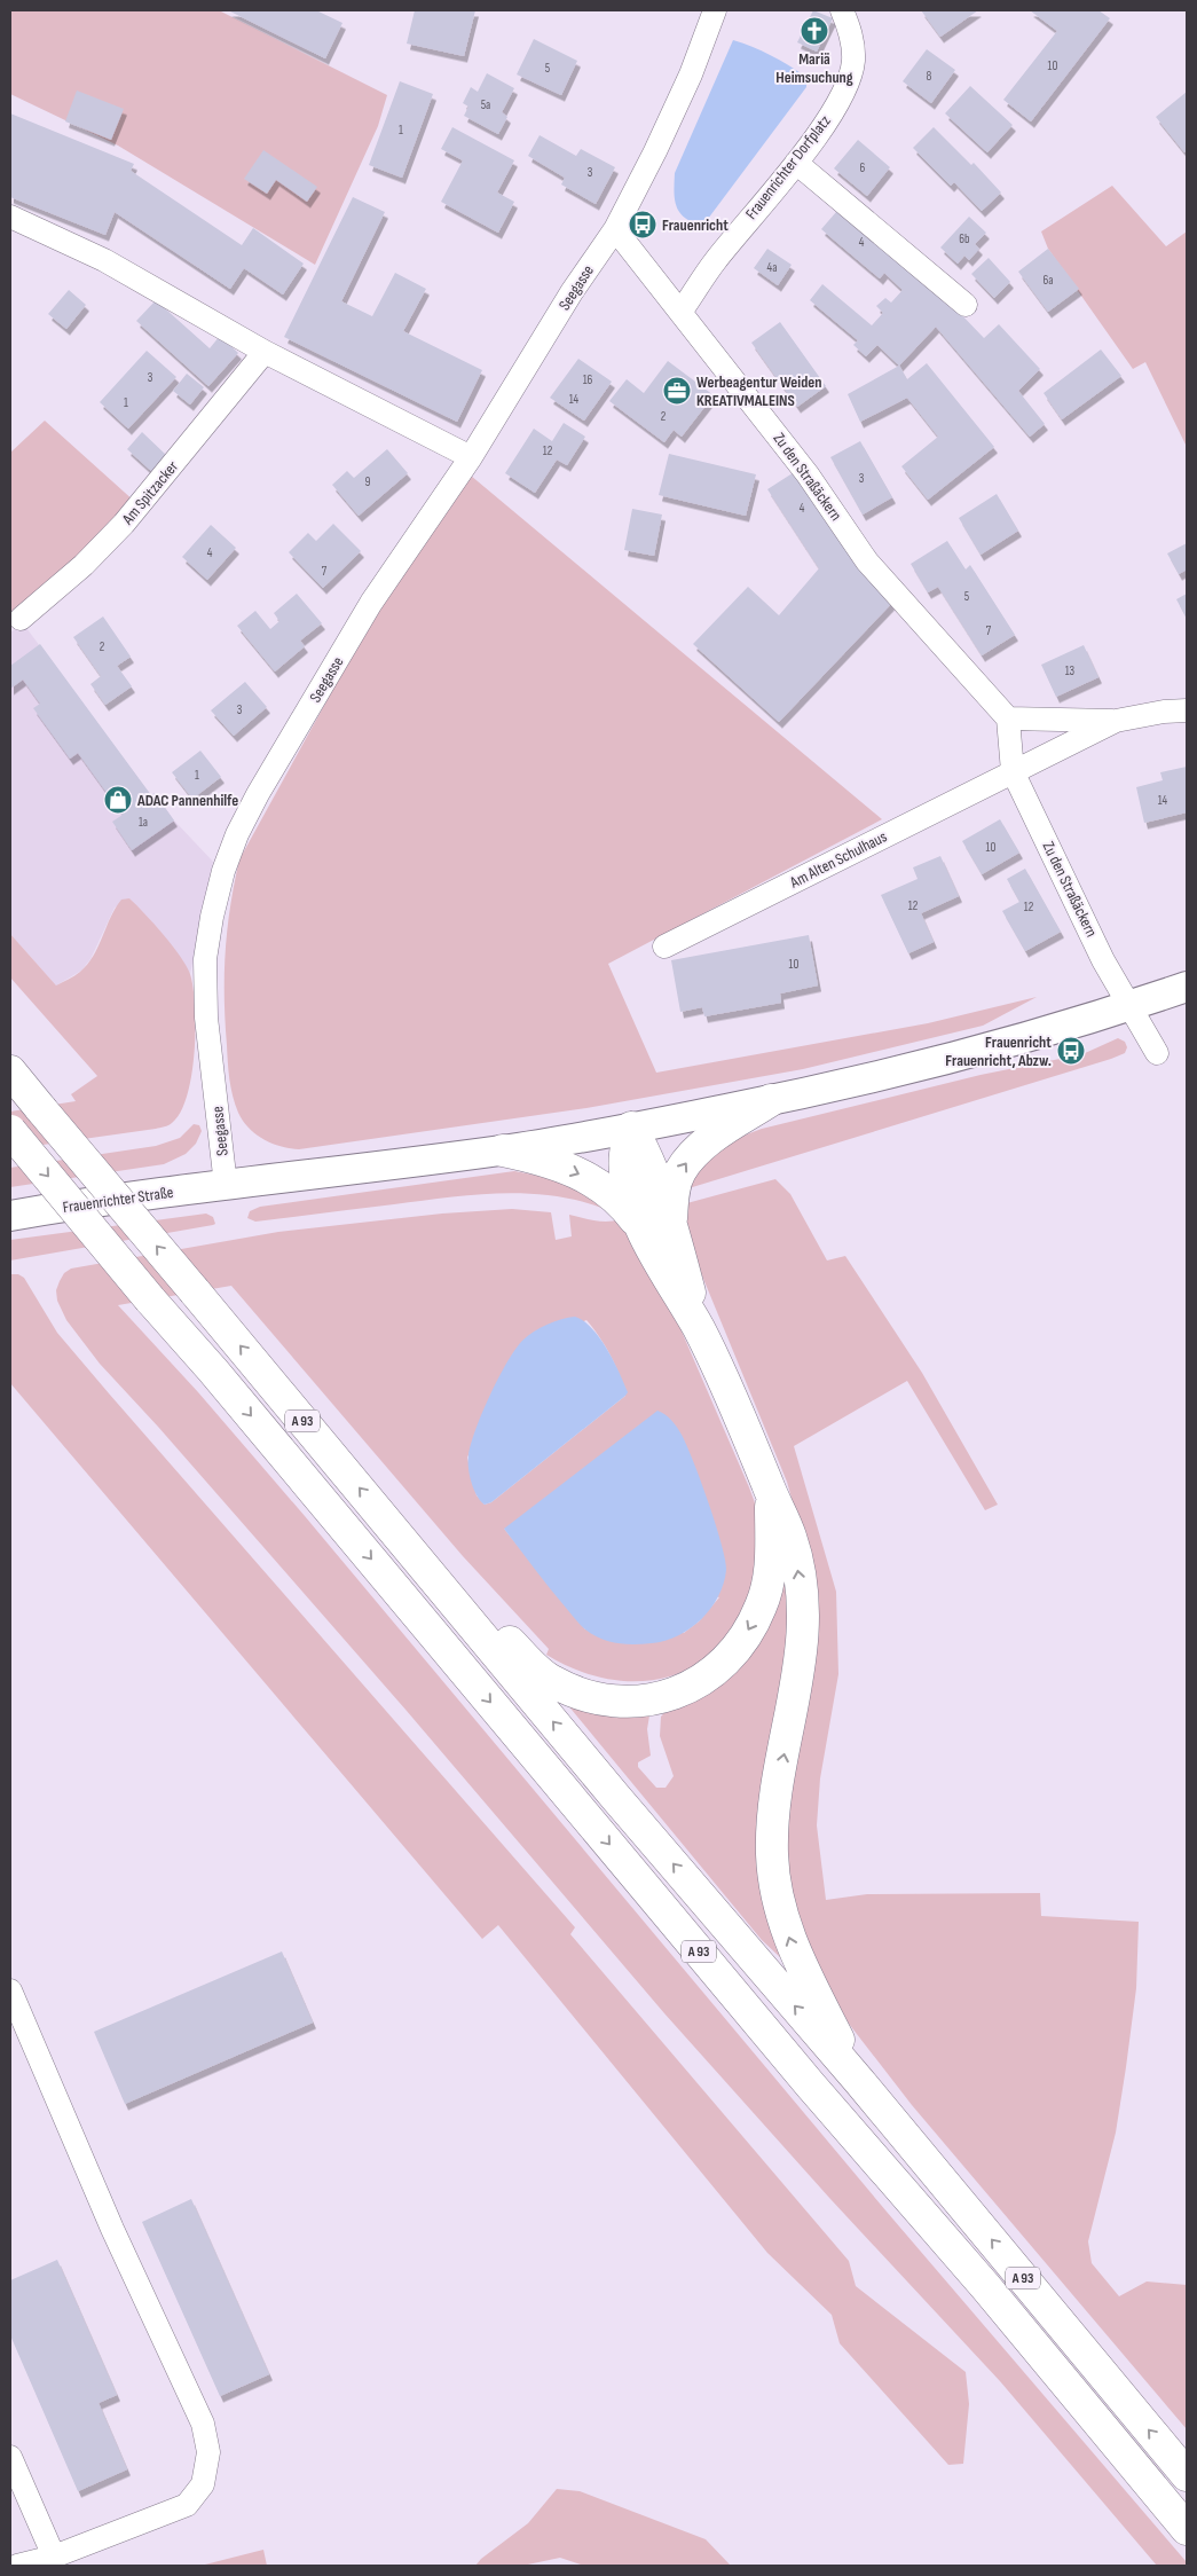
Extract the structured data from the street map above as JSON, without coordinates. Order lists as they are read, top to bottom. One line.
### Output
{"streets":{"highway":["A 93"],"main road":["Frauenrichter Straße"],"street":["Frauenrichter Dorfplatz","Seegasse","Zu den Straßäckern","Am Spitzacker","Am Alten Schulhaus"]},"crossings":[["Frauenrichter Dorfplatz","Zu den Straßäckern"],["Seegasse","Zu den Straßäckern"],["Seegasse","Frauenrichter Straße"],["Zu den Straßäckern","Am Alten Schulhaus"],["Zu den Straßäckern","Frauenrichter Straße"]],"places":{"church":["Mariä Heimsuchung"],"bus stop":["Frauenricht","Frauenricht Frauenricht, Abzw."],"office":["Werbeagentur Weiden KREATIVMALEINS"],"shop":["ADAC Pannenhilfe"]},"house_numbers":["10","5","8","5a","1","6","3","6b","4","4a","6a","3","16","14","1","2","12","3","9","4","4","7","5","7","2","13","3","1","14","1a","10","12","12","10"]}
